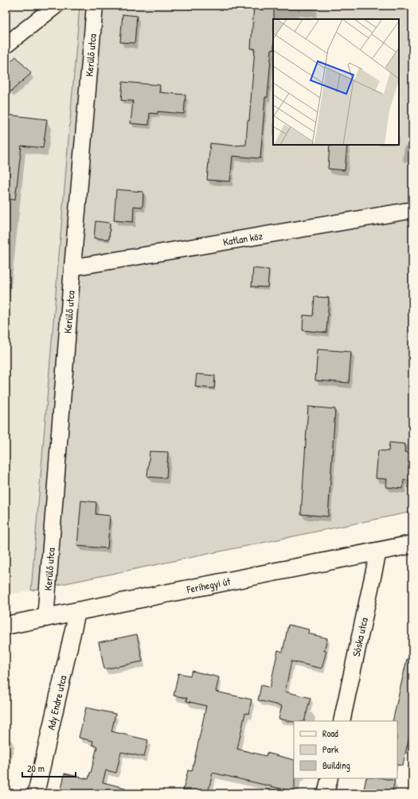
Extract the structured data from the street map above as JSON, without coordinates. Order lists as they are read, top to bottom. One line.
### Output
{"streets":{"main road":["Ferihegyi út"],"street":["Kerülő utca","Katlan köz","Sóska utca","Ady Endre utca"]},"crossings":[["Kerülő utca","Katlan köz"],["Kerülő utca","Ferihegyi út"],["Ferihegyi út","Sóska utca"],["Ferihegyi út","Ady Endre utca"]],"legend":["Road","Park","Building"],"scale_bar":"20 m"}
